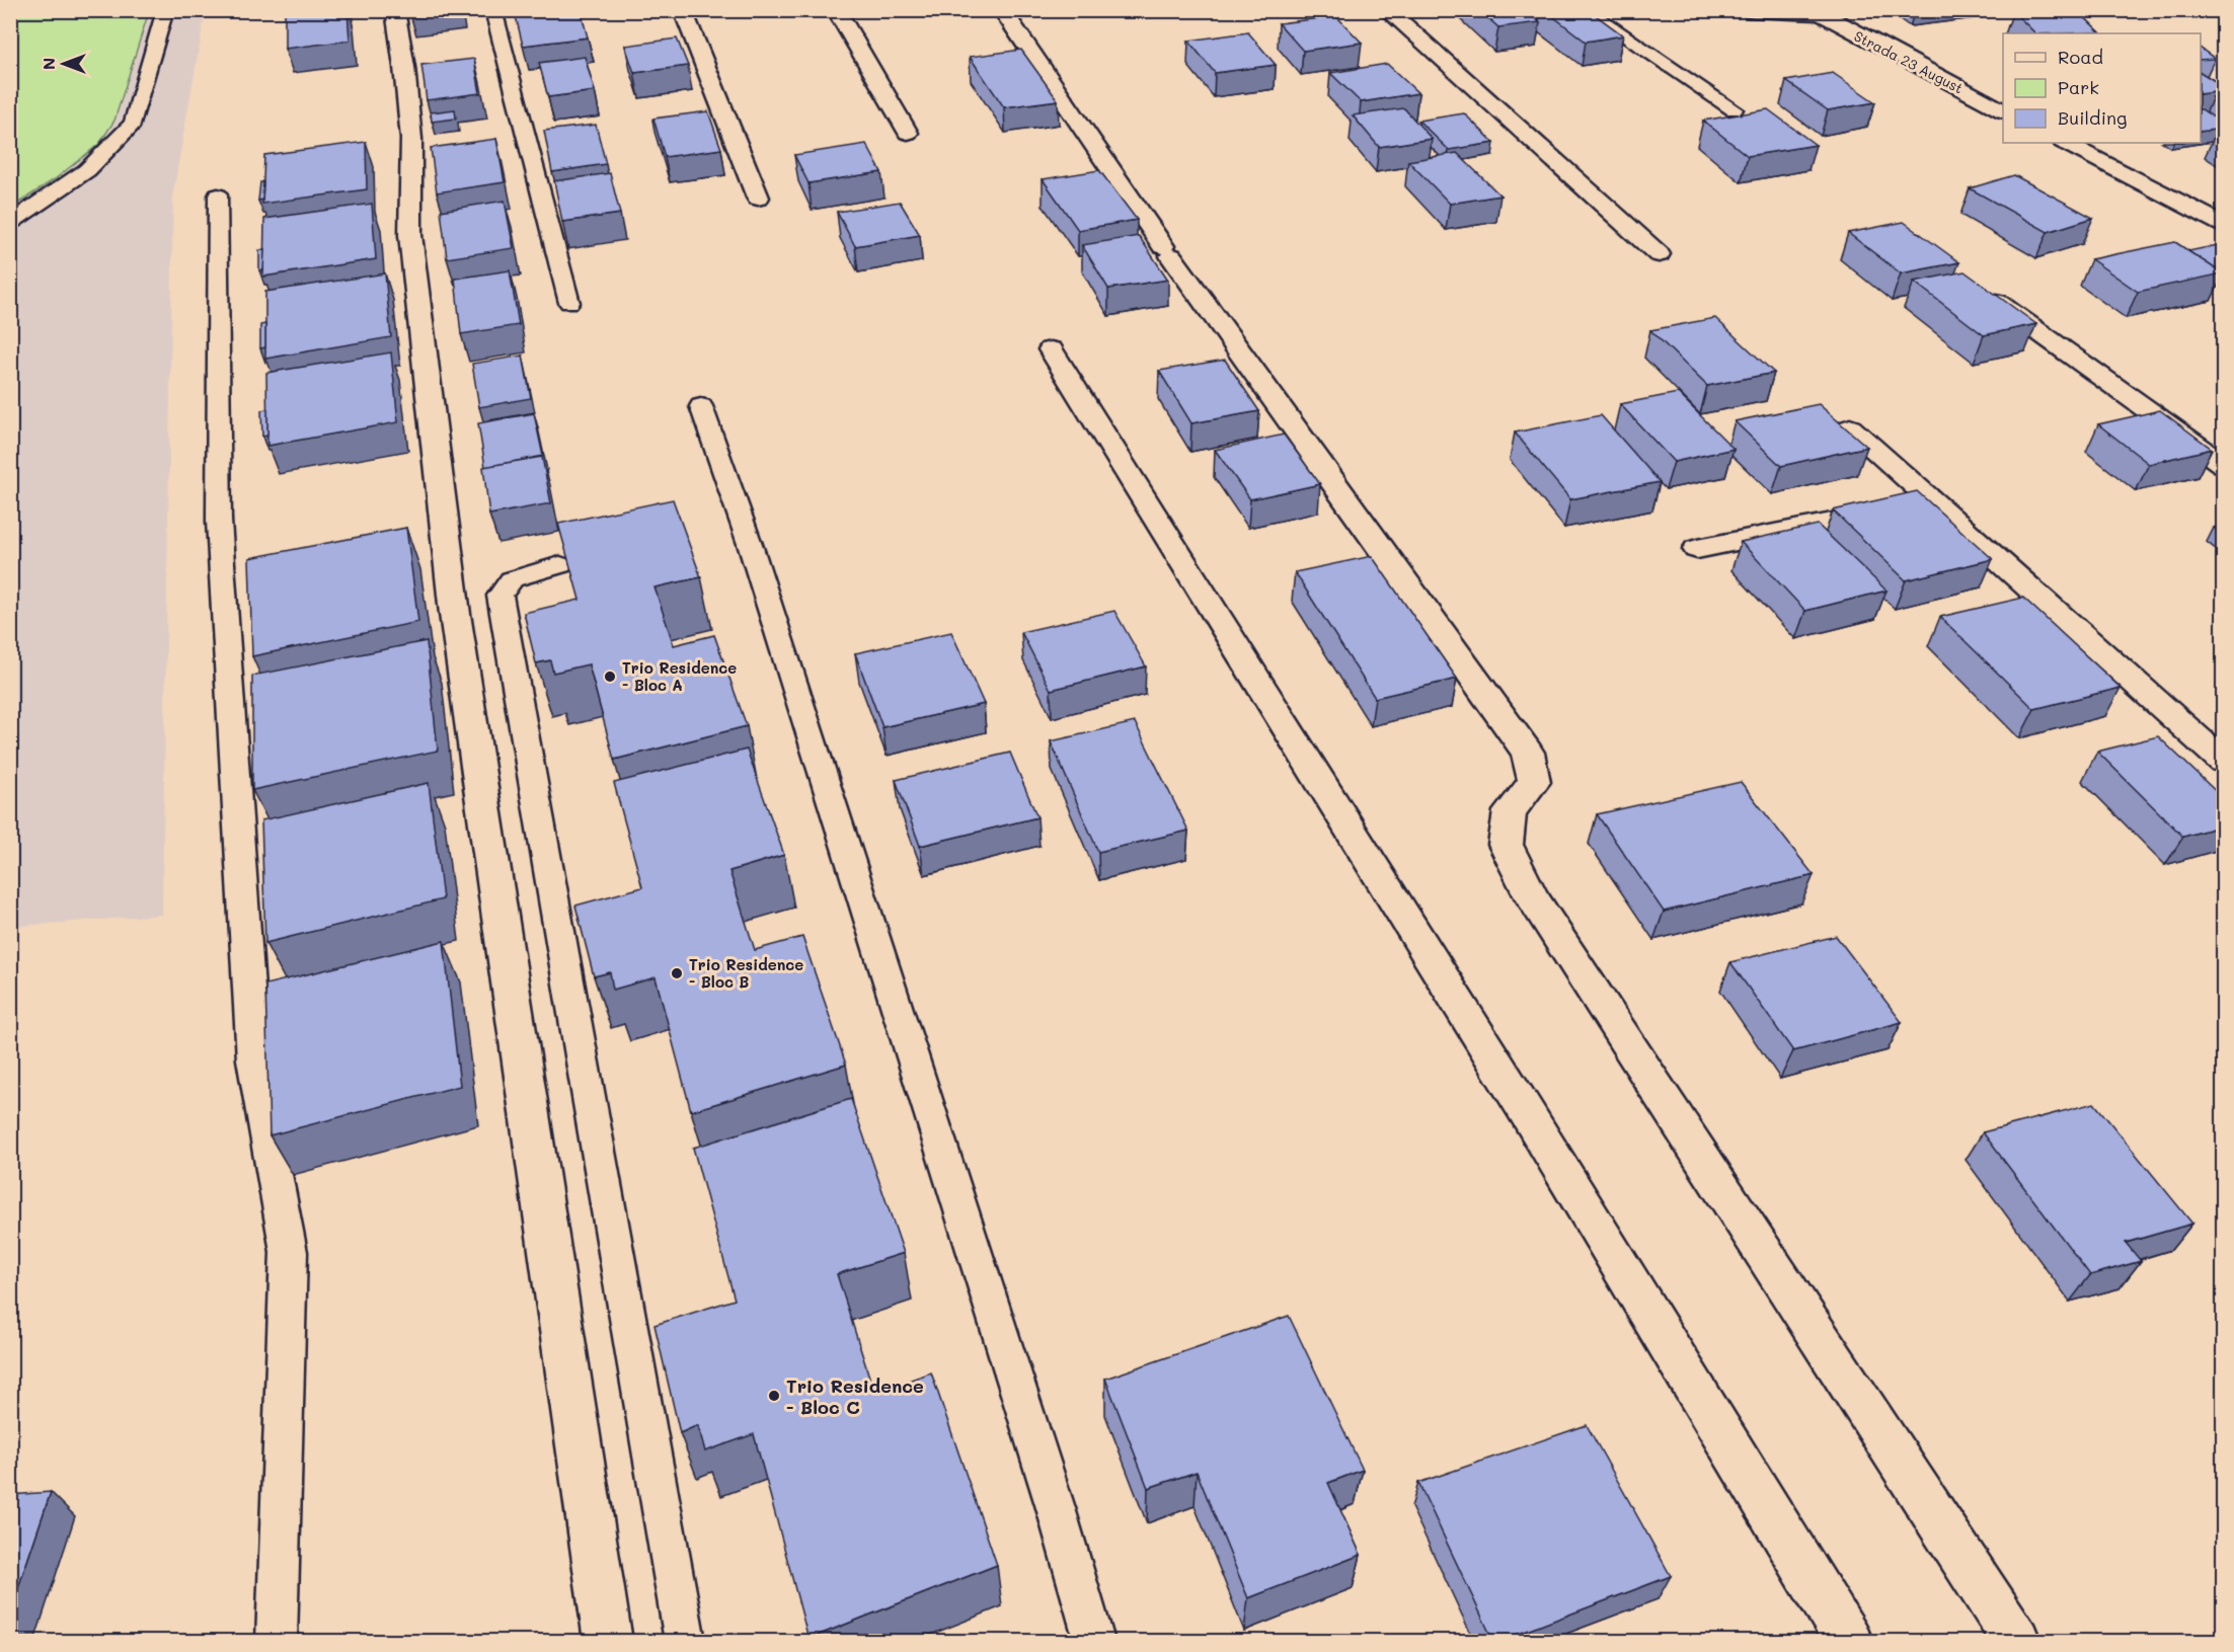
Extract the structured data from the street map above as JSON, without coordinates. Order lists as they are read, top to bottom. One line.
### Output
{"streets":{"street":["Strada 23 August"]},"places":["Trio Residence - Bloc A","Trio Residence - Bloc B","Trio Residence - Bloc C"],"legend":["Road","Park","Building"],"north":"left"}
